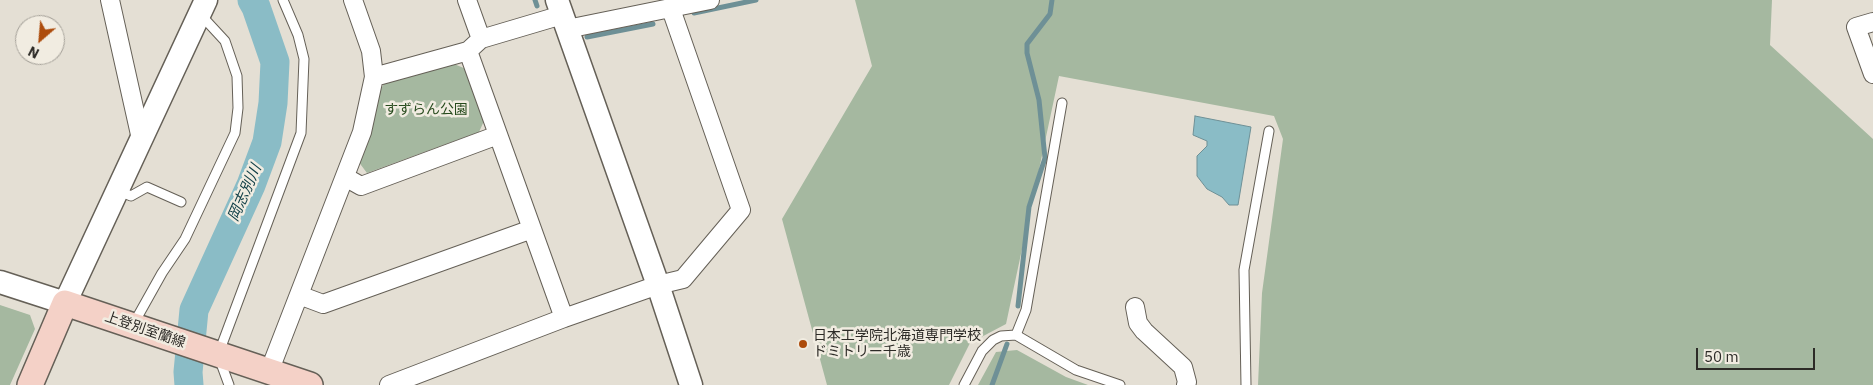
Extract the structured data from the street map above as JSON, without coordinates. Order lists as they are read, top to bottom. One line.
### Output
{"streets":{"main road":["上登別室蘭線"]},"water":["岡志別川"],"parks":["すずらん公園"],"places":["日本工学院北海道専門学校 ドミトリー千歳"],"scale_bar":"50 m","north":"bottom left"}
